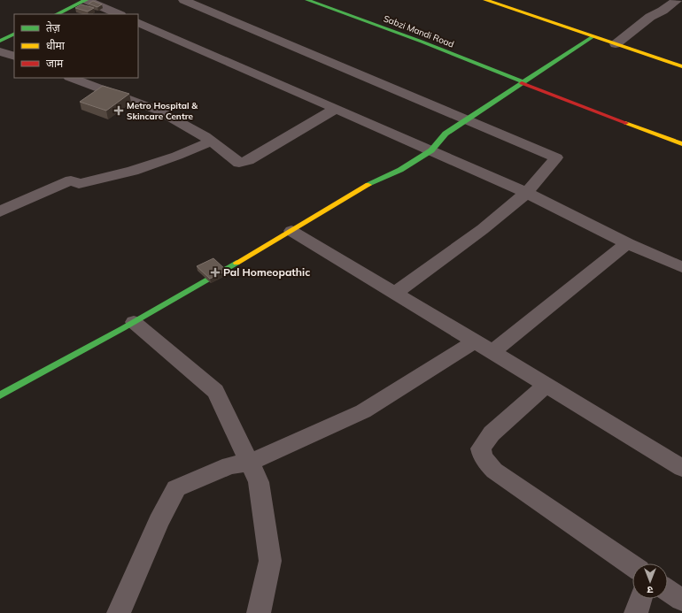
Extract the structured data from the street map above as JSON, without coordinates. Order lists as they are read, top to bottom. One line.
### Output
{"streets":{"street":["Sabzi Mandi Road"]},"places":{"health":["Metro Hospital & Skincare Centre","Pal Homeopathic"]},"legend":["तेज़","धीमा","जाम"],"north":"bottom"}
